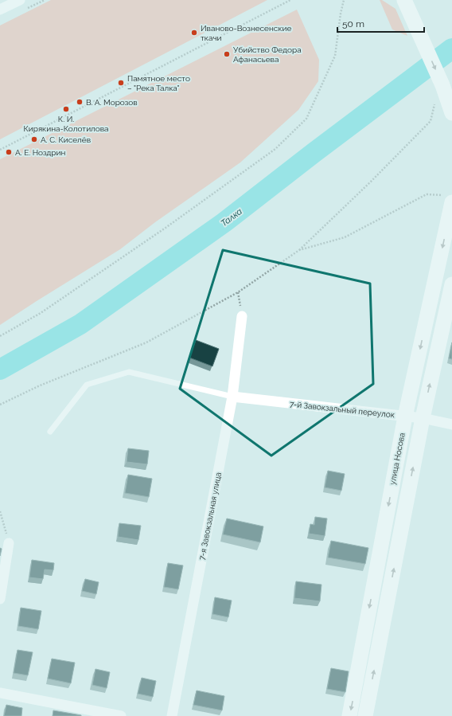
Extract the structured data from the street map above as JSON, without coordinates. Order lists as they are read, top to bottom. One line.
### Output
{"streets":{"main road":["улица Носова"],"street":["7-й Завокзальный переулок","7-я Завокзальная улица"]},"crossings":[["7-й Завокзальный переулок","улица Носова"],["7-й Завокзальный переулок","7-я Завокзальная улица"]],"water":["Талка"],"places":["Иваново-Вознесенские ткачи","Убийство Федора Афанасьева","Памятное место – \"Река Талка\"","В. А. Морозов","К. И. Кирякина-Колотилова","А. С. Киселёв","А. Е. Ноздрин"],"scale_bar":"50 m"}
